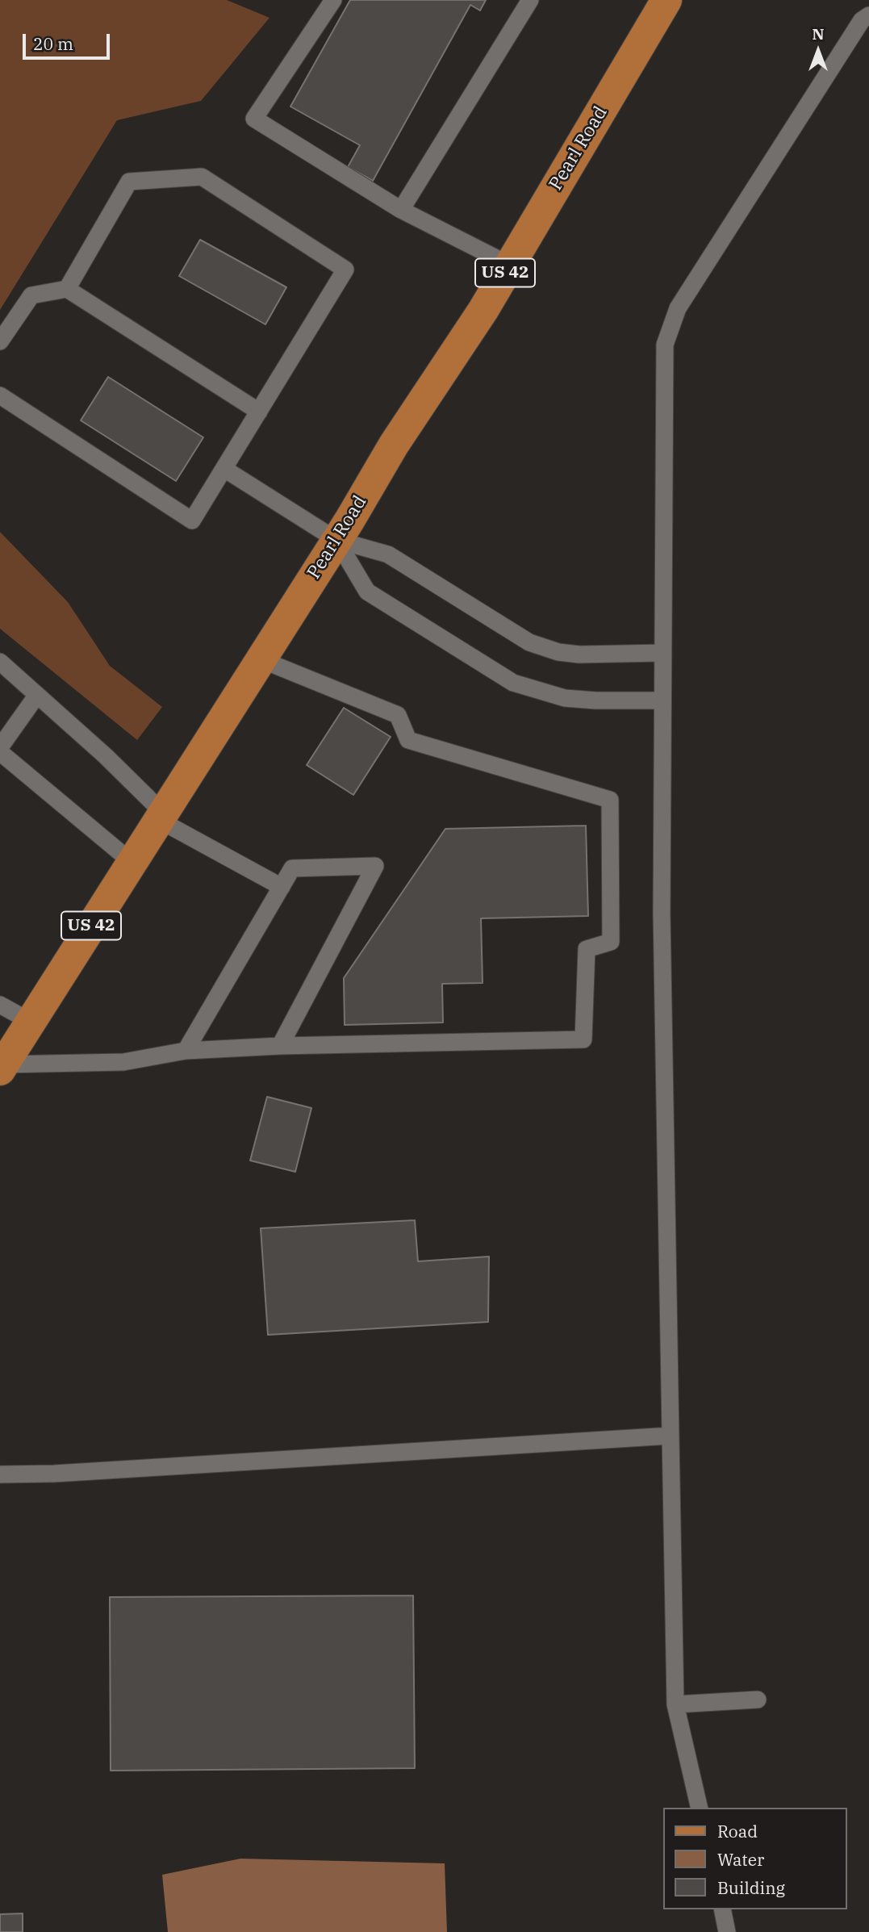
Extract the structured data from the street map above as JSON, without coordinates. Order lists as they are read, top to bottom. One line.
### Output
{"streets":{"main road":["Pearl Road","US 42"]},"legend":["Road","Water","Building"],"scale_bar":"20 m","north":"top"}
